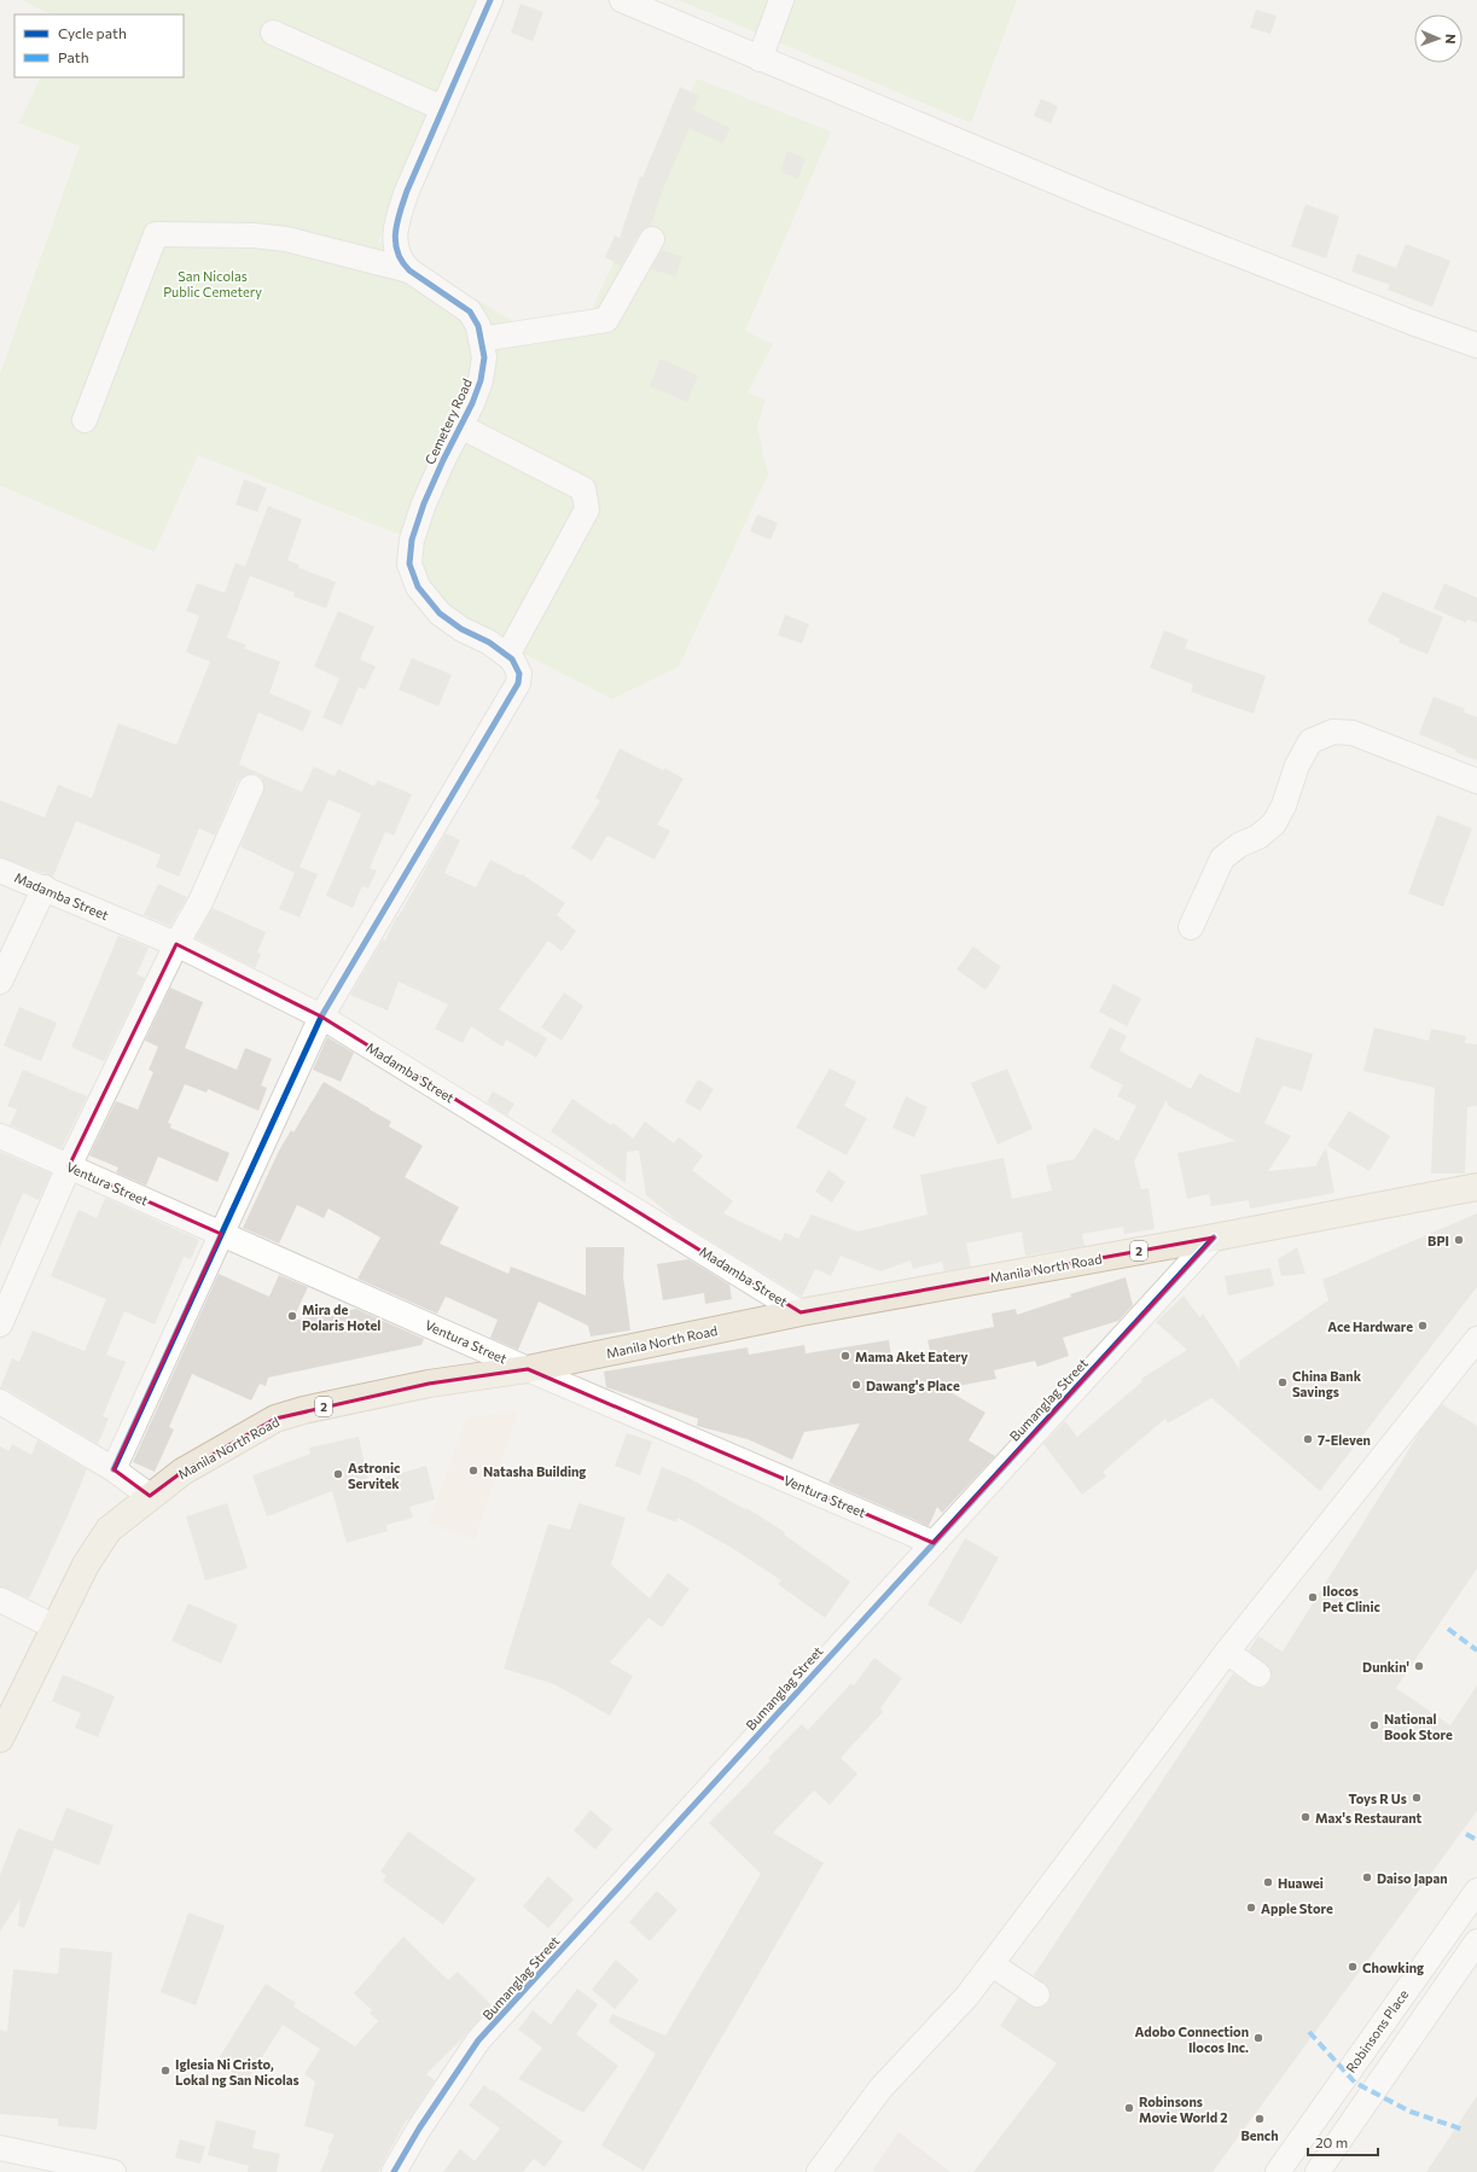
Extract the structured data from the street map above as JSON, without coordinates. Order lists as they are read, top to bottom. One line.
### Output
{"streets":{"highway":["2","Manila North Road"],"street":["Cemetery Road","Madamba Street","Ventura Street","Bumanglag Street","Robinsons Place"]},"crossings":[["Cemetery Road","Madamba Street"],["Madamba Street","Manila North Road"],["Ventura Street","Manila North Road"],["Ventura Street","Bumanglag Street"],["Manila North Road","Bumanglag Street"]],"parks":["San Nicolas Public Cemetery"],"places":["BPI","Mira de Polaris Hotel","Ace Hardware","Mama Aket Eatery","China Bank Savings","Dawang's Place","7-Eleven","Natasha Building","Astronic Servitek","Ilocos Pet Clinic","Dunkin'","National Book Store","Toys R Us","Max's Restaurant","Daiso Japan","Huawei","Apple Store","Chowking","Adobo Connection Ilocos Inc.","Iglesia Ni Cristo, Lokal ng San Nicolas","Robinsons Movie World 2","Bench"],"legend":["Cycle path","Path"],"scale_bar":"20 m","north":"right"}
